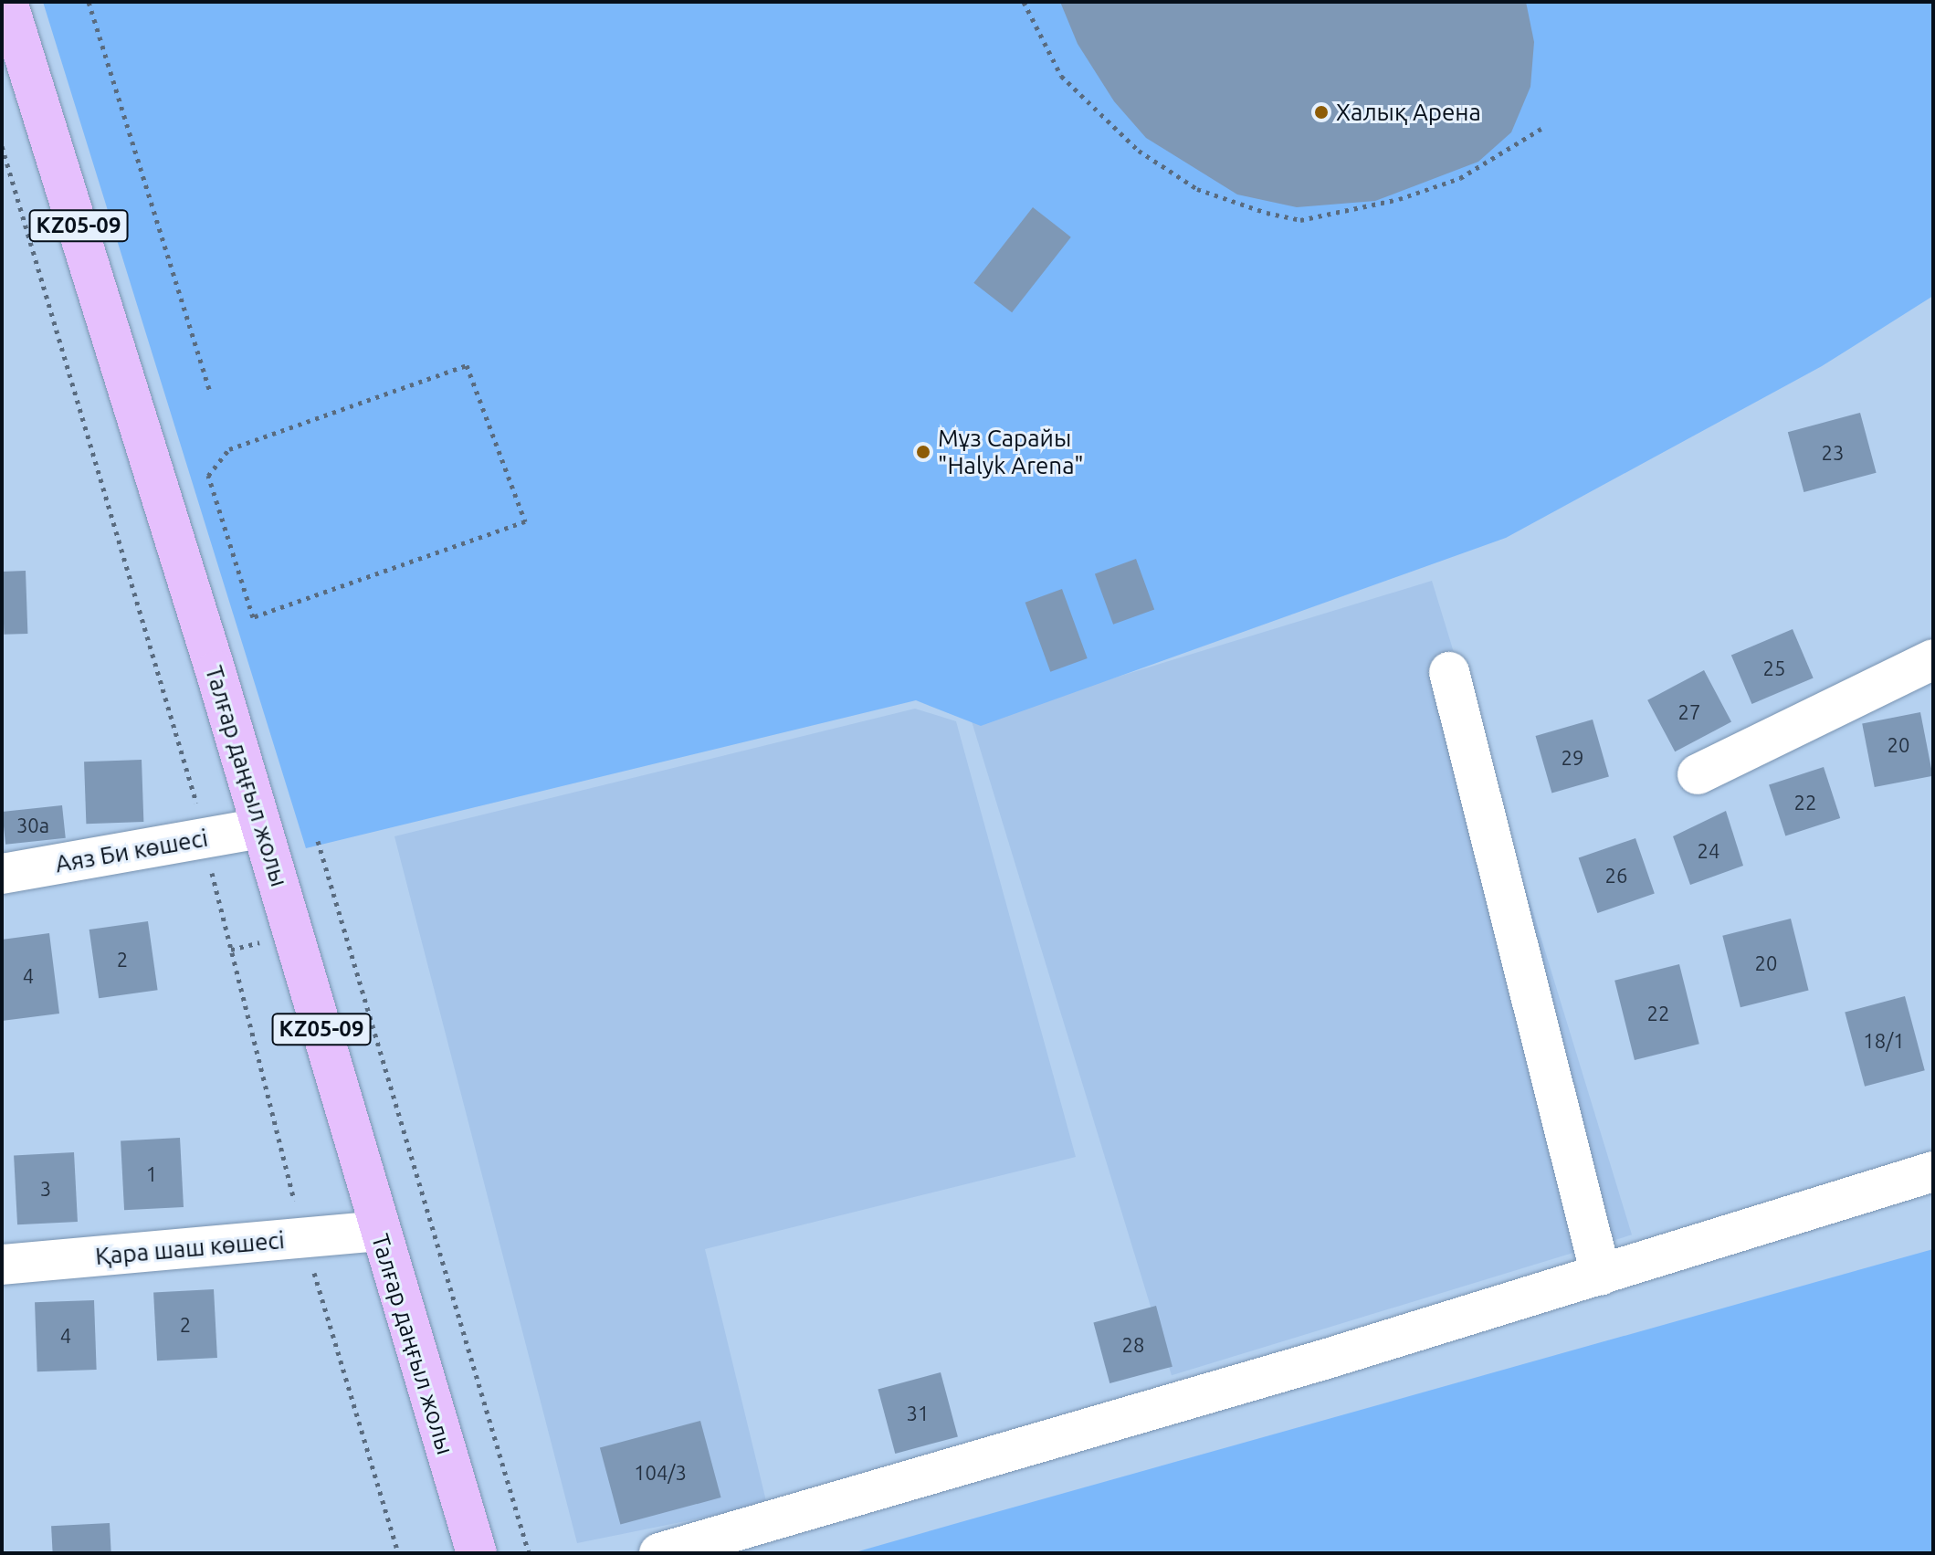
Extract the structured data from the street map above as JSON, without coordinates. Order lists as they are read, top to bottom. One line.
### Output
{"streets":{"main road":["KZ05-09","Талғар даңғыл жолы"],"street":["Аяз Би көшесі","Қара шаш көшесі"]},"crossings":[["Талғар даңғыл жолы","Аяз Би көшесі"],["Талғар даңғыл жолы","Қара шаш көшесі"]],"places":["Халық Арена","Мұз Сарайы \"Halyk Arena\""],"house_numbers":["23","25","27","20","29","22","30а","24","26","2","20","4","22","18/1","1","3","2","4","28","31","104/3"]}
